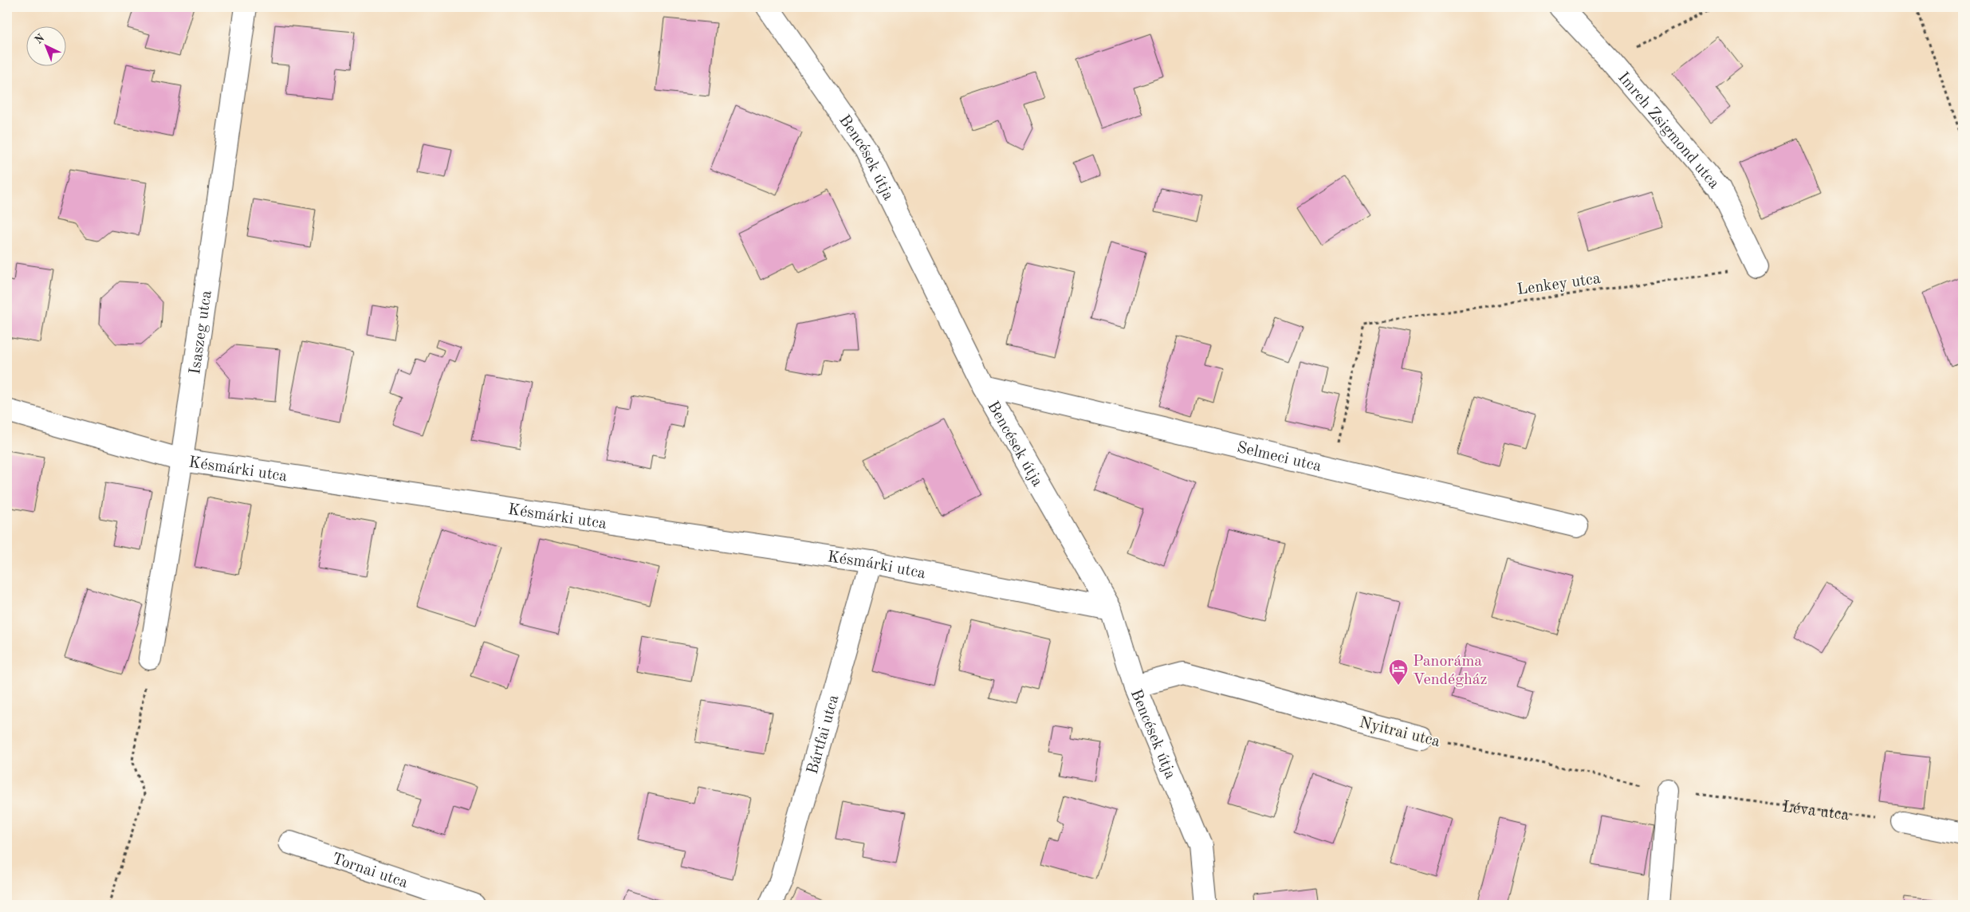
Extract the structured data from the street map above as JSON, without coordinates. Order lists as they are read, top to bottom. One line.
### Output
{"streets":{"street":["Imreh Zsigmond utca","Bencések útja","Isaszeg utca","Selmeci utca","Késmárki utca","Nyitrai utca","Bártfai utca","Tornai utca"],"path":["Lenkey utca","Léva utca"]},"crossings":[["Imreh Zsigmond utca","Lenkey utca"],["Bencések útja","Selmeci utca"],["Bencések útja","Késmárki utca"],["Bencések útja","Nyitrai utca"],["Lenkey utca","Selmeci utca"],["Isaszeg utca","Késmárki utca"],["Késmárki utca","Bártfai utca"],["Nyitrai utca","Léva utca"]],"places":{"hotel":["Panoráma Vendégház"]},"north":"top left"}
